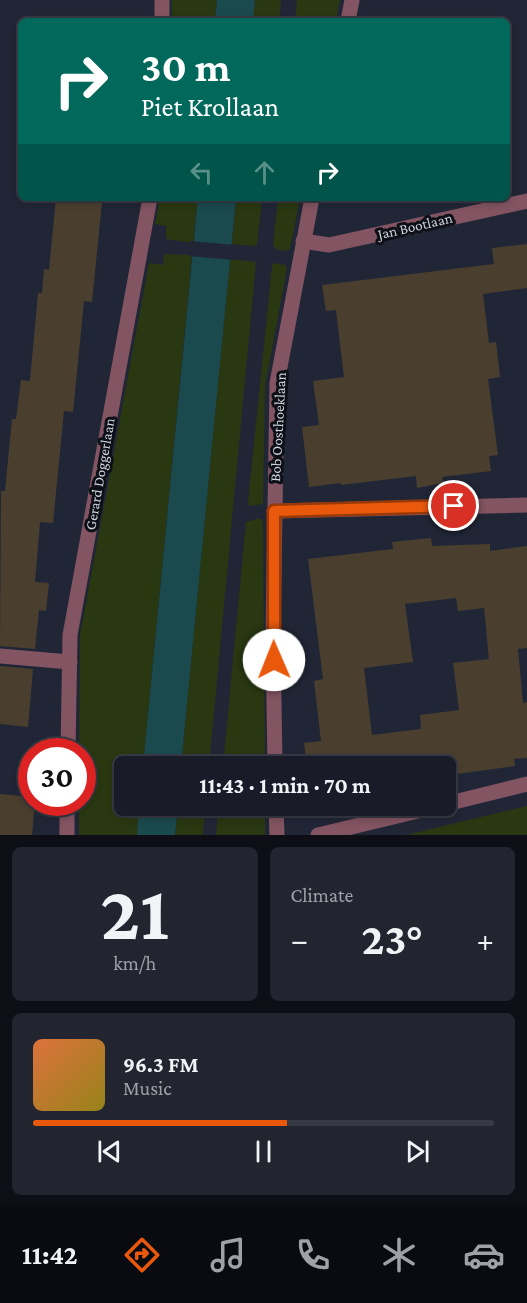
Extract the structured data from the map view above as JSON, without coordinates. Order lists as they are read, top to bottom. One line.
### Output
{"streets":{"street":["Jan Bootlaan","Bob Oosthoeklaan","Gerard Doggerlaan"]},"crossings":[["Jan Bootlaan","Bob Oosthoeklaan"]],"page":{"turn":["30 m","Piet Krollaan"],"limit":"30","trip":"11:43 · 1 min · 70 m","tile":[["21","km/h"],"Climate"],"heat":["−","23°","+"],"song":["96.3 FM","Music"],"tabs":"11:42"}}
